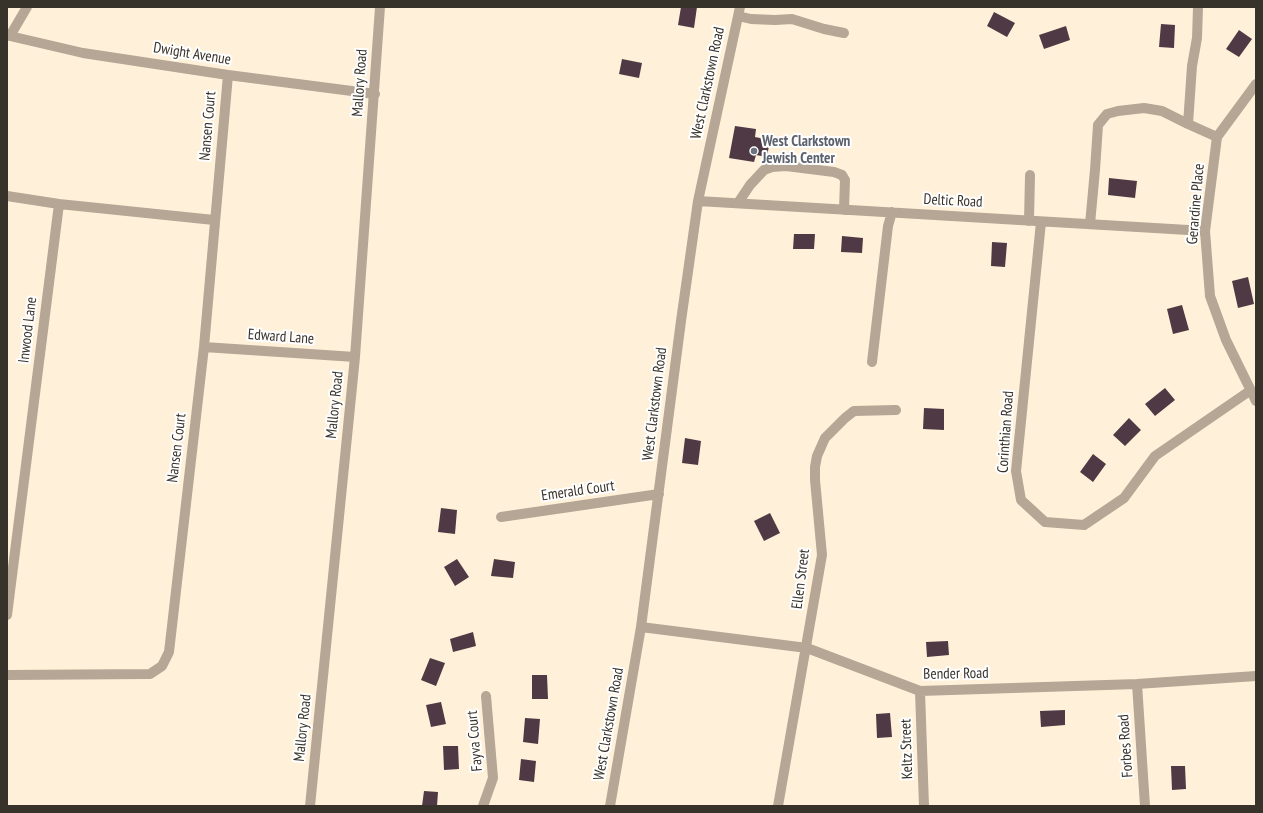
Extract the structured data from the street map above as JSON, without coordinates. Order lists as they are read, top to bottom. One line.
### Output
{"streets":{"street":["Dwight Avenue","Mallory Road","West Clarkstown Road","Nansen Court","Deltic Road","Gerardine Place","Inwood Lane","Edward Lane","Corinthian Road","Emerald Court","Ellen Street","Bender Road","Fayva Court","Forbes Road","Keltz Street"]},"crossings":[["Dwight Avenue","Mallory Road"],["Dwight Avenue","Nansen Court"],["Mallory Road","Edward Lane"],["West Clarkstown Road","Deltic Road"],["West Clarkstown Road","Emerald Court"],["West Clarkstown Road","Bender Road"],["Nansen Court","Edward Lane"],["Deltic Road","Gerardine Place"],["Deltic Road","Corinthian Road"],["Gerardine Place","Corinthian Road"],["Ellen Street","Bender Road"],["Bender Road","Forbes Road"],["Bender Road","Keltz Street"]],"places":["West Clarkstown Jewish Center"]}
